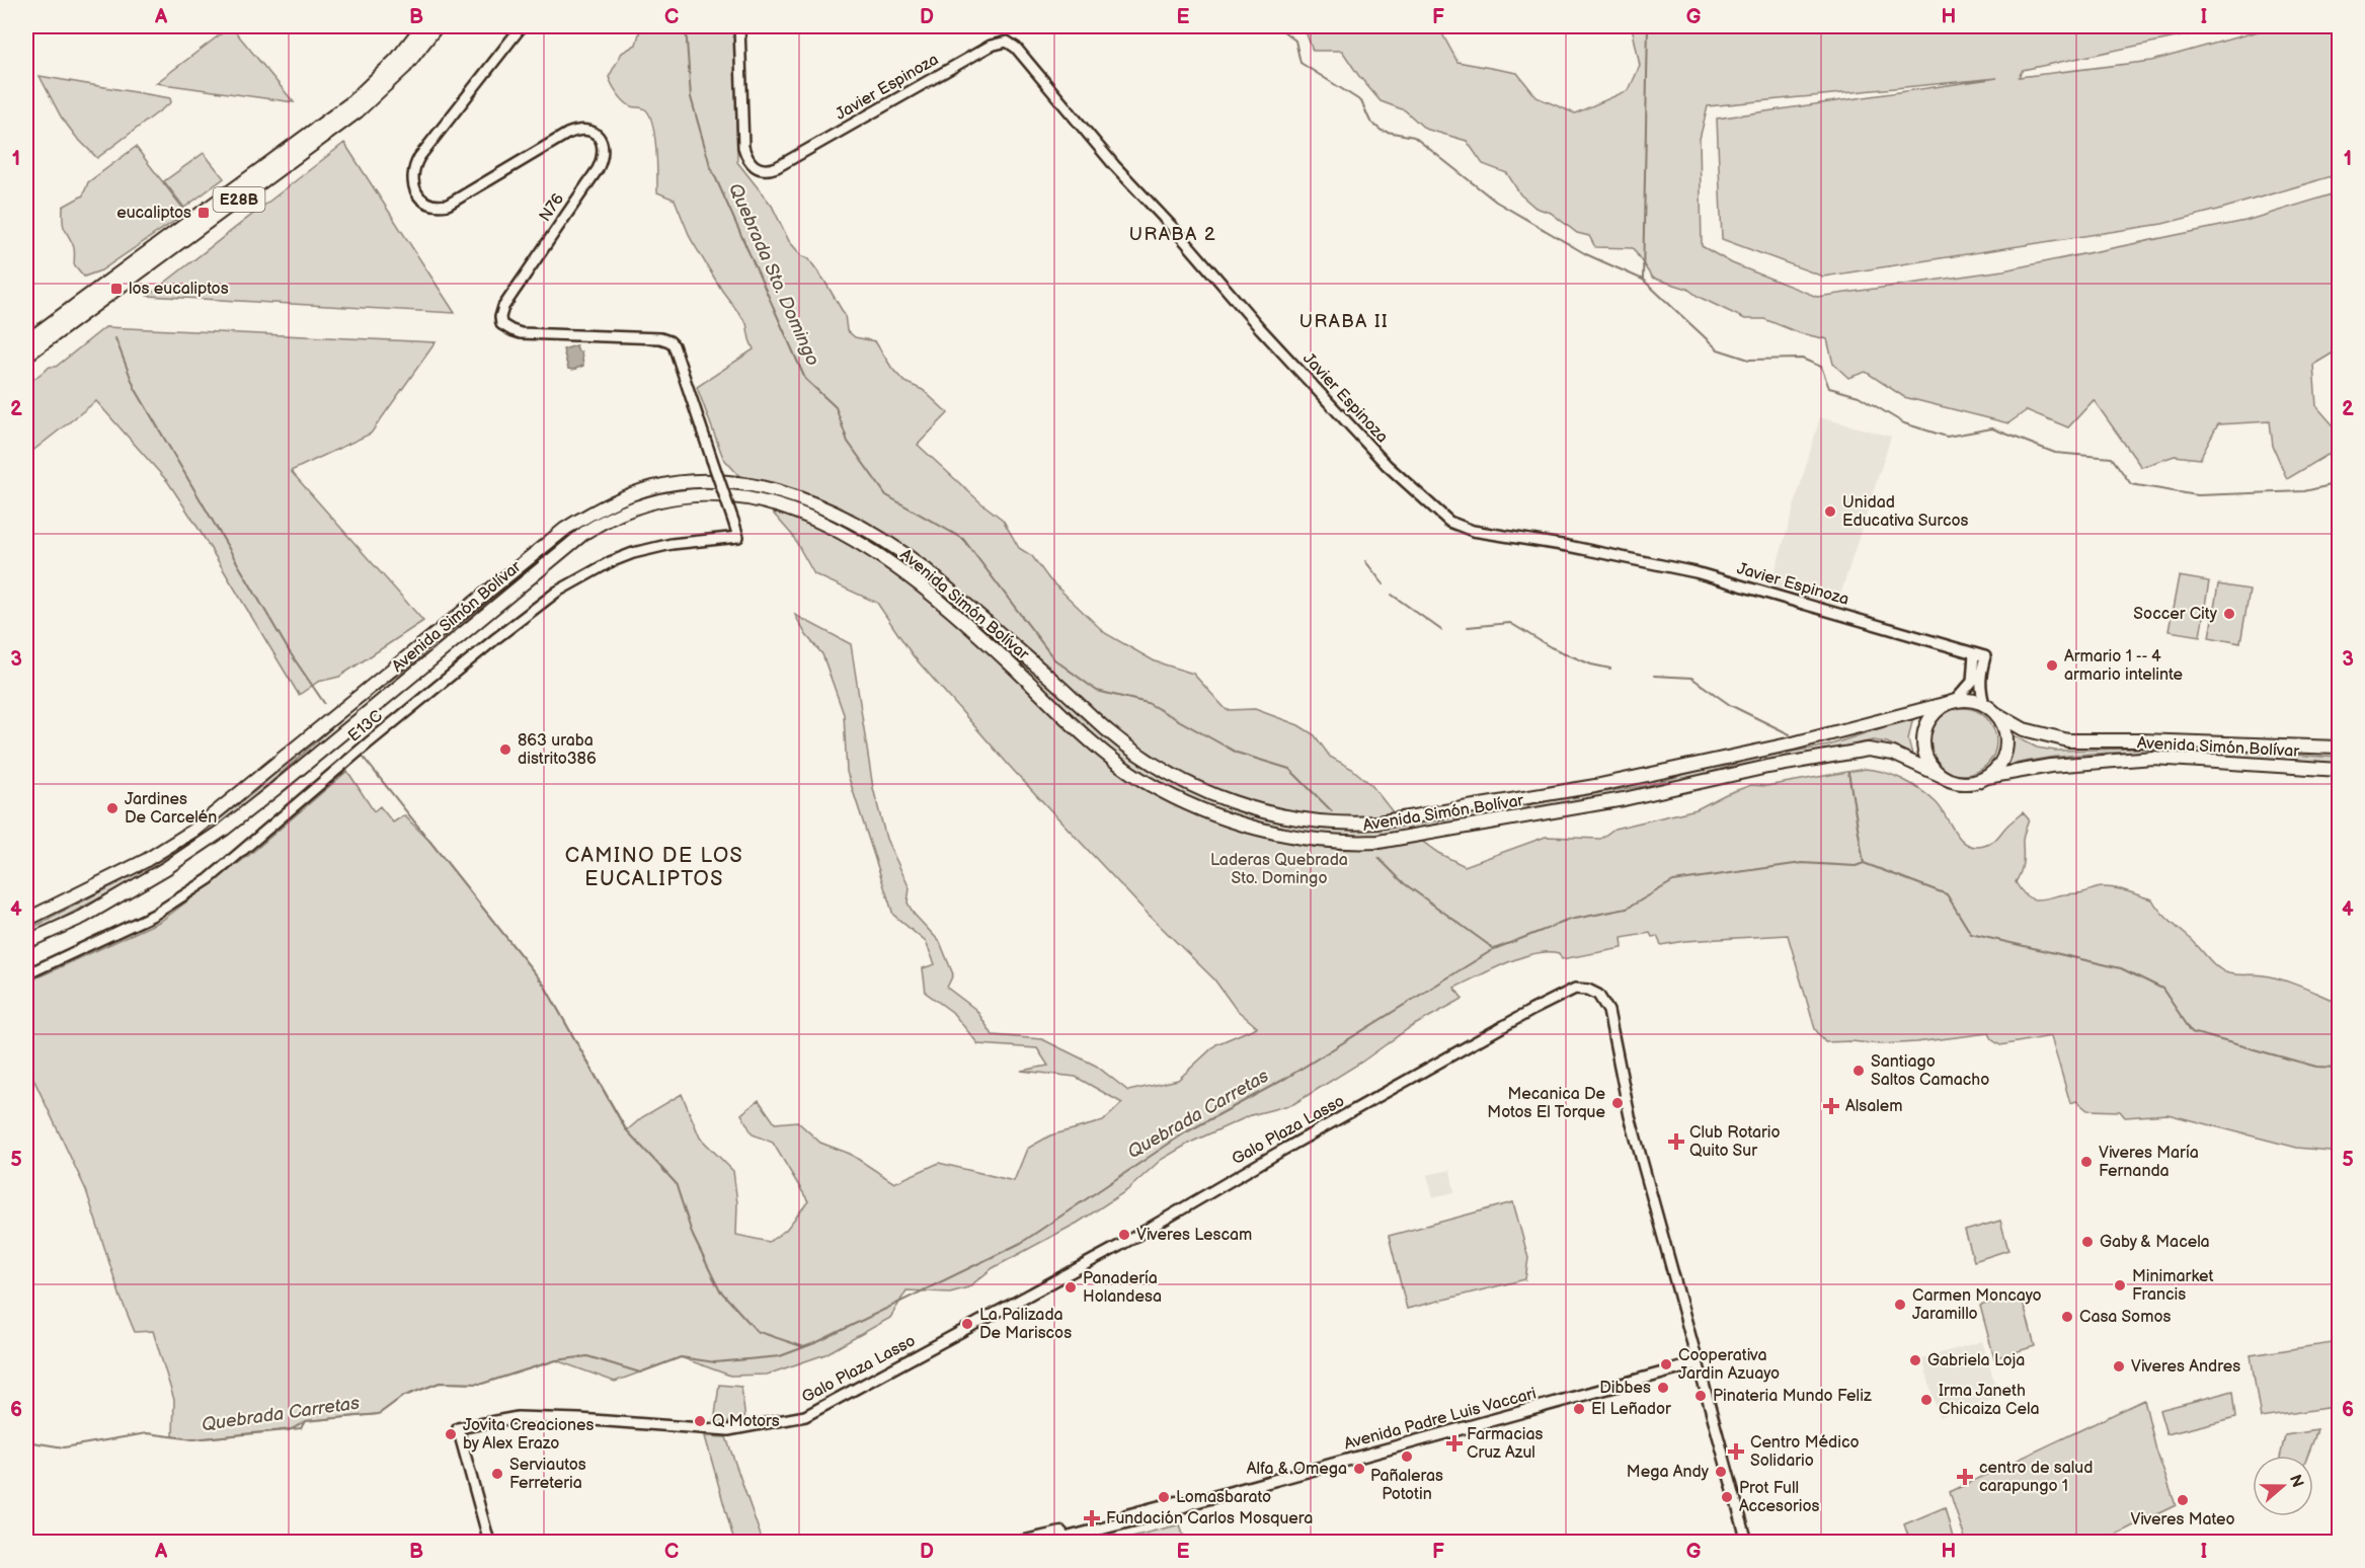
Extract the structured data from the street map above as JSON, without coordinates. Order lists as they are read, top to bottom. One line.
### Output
{"streets":{"main road":["E28B","Avenida Simón Bolívar","Avenida Padre Luis Vaccari"],"street":["Javier Espinoza","N76","E13C","Galo Plaza Lasso"]},"crossings":[["Javier Espinoza","Avenida Simón Bolívar"],["N76","E13C"],["Galo Plaza Lasso","Avenida Padre Luis Vaccari"]],"districts":["URABA 2","URABA II","CAMINO DE LOS EUCALIPTOS"],"water":["Quebrada Sto. Domingo","Quebrada Carretas"],"parks":["Laderas Quebrada Sto. Domingo"],"places":{"transit":["eucaliptos","los eucaliptos"],"other":["Unidad Educativa Surcos","Soccer City","Armario 1 -- 4 armario intelinte","863 uraba distrito386","Jardines De Carcelén","Santiago Saltos Camacho","Mecanica De Motos El Torque","Viveres María Fernanda","Viveres Lescam","Gaby & Macela","Minimarket Francis","Panadería Holandesa","Carmen Moncayo Jaramillo","Casa Somos","La Palizada De Mariscos","Gabriela Loja","Cooperativa Jardin Azuayo","Viveres Andres","Dibbes","Pinateria Mundo Feliz","Irma Janeth Chicaiza Cela","El Leñador","Q Motors","Jovita Creaciones by Alex Erazo","Pañaleras Pototin","Alfa & Omega","Mega Andy","Serviautos Ferreteria","Lomasbarato","Prot Full Accesorios","Viveres Mateo"],"health":["Alsalem","Club Rotario Quito Sur","Farmacias Cruz Azul","Centro Médico Solidario","centro de salud carapungo 1","Fundación Carlos Mosquera"]},"north":"right","grid":{"columns":["A","B","C","D","E","F","G","H","I"],"rows":["1","2","3","4","5","6"]}}
